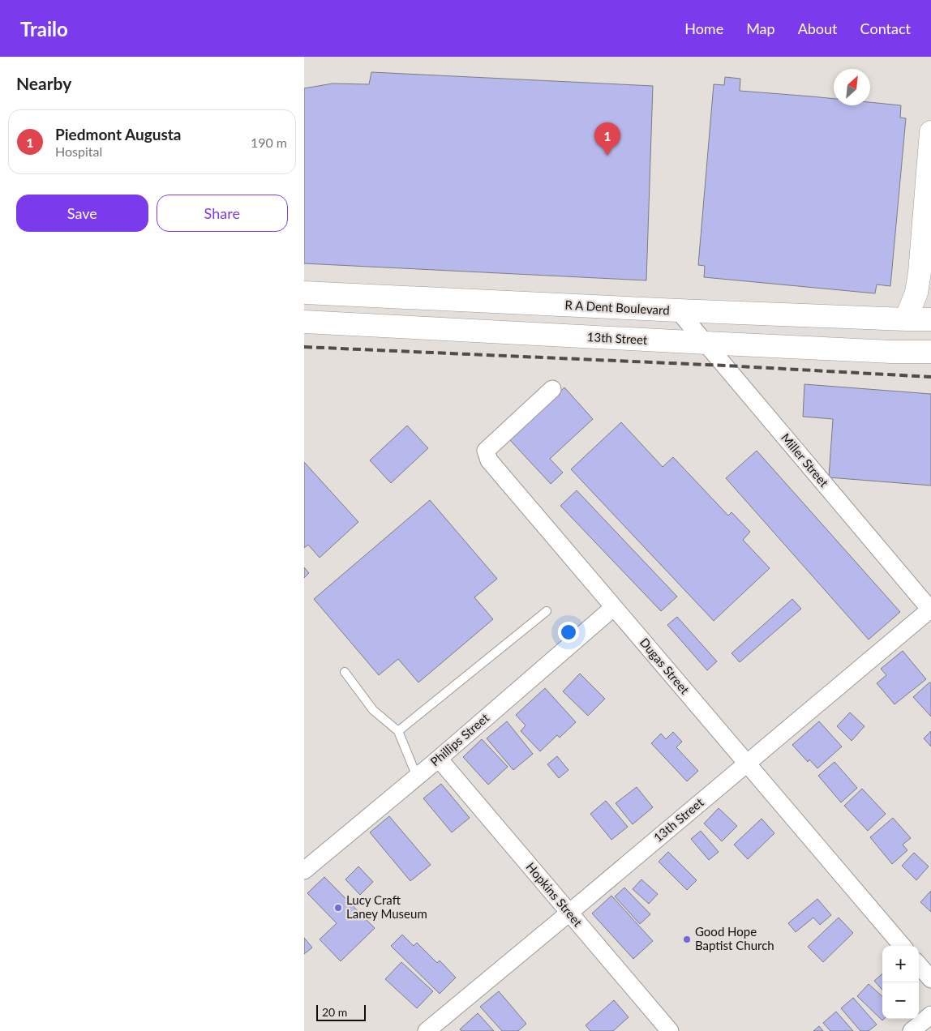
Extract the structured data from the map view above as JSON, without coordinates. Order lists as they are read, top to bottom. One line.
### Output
{"streets":{"main road":["R A Dent Boulevard","13th Street"],"street":["Miller Street","Dugas Street","Phillips Street","Hopkins Street"]},"crossings":[["R A Dent Boulevard","Miller Street"],["13th Street","Miller Street"],["13th Street","Dugas Street"],["13th Street","Hopkins Street"],["Dugas Street","Phillips Street"],["Phillips Street","Hopkins Street"]],"places":["Lucy Craft Laney Museum","Good Hope Baptist Church"],"scale_bar":"20 m","north":"top right","page":{"header":"Trailo","nav":["Home","Map","About","Contact"],"heading":"Nearby","list":[{"mark":"1","name":"Piedmont Augusta","note":"Hospital","value":"190 m"}],"pins":"1","buttons":["Save","Share"],"map_buttons":["+","−"],"scale":"20 m"}}
